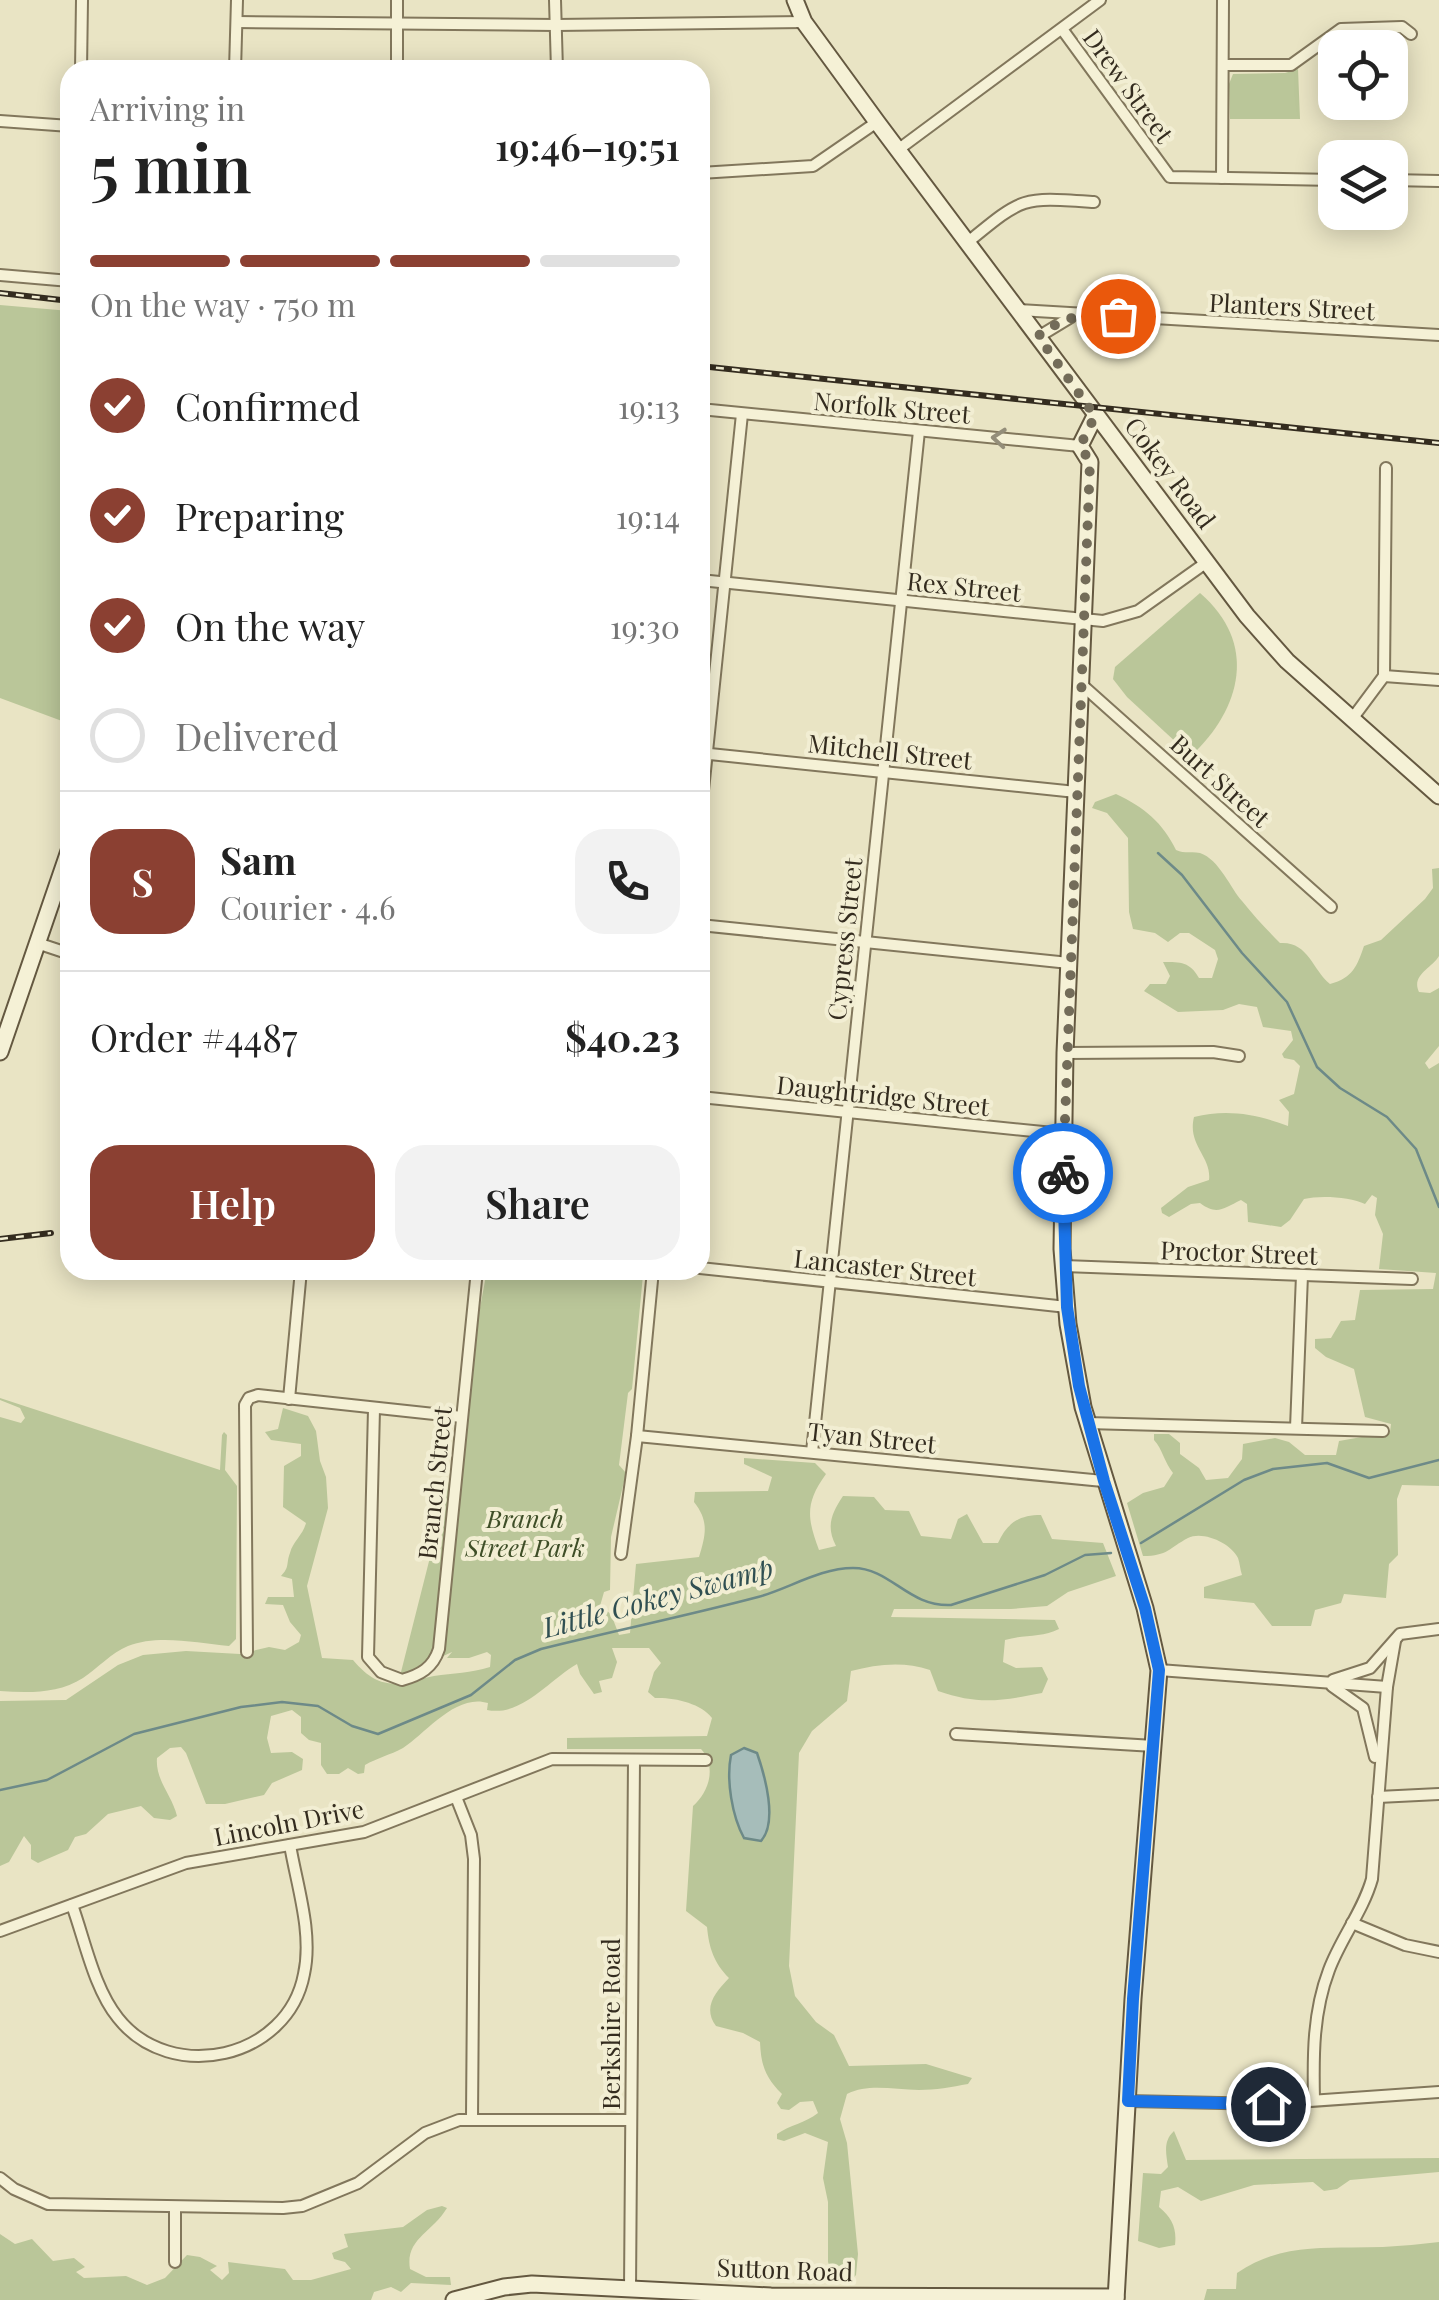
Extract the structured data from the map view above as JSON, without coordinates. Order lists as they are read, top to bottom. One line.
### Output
{"streets":{"street":["Drew Street","Planters Street","Norfolk Street","Cokey Road","Rex Street","Mitchell Street","Burt Street","Cypress Street","Daughtridge Street","Proctor Street","Lancaster Street","Tyan Street","Branch Street","Lincoln Drive","Berkshire Road","Sutton Road"]},"crossings":[["Planters Street","Cokey Road"],["Norfolk Street","Cypress Street"],["Cokey Road","Rex Street"],["Rex Street","Cypress Street"],["Mitchell Street","Cypress Street"],["Cypress Street","Daughtridge Street"],["Cypress Street","Lancaster Street"],["Cypress Street","Tyan Street"],["Lincoln Drive","Berkshire Road"],["Berkshire Road","Sutton Road"]],"one_way":["Norfolk Street"],"water":["Little Cokey Swamp"],"parks":["Branch Street Park"],"page":{"heading":["5 min","Arriving in","19:46–19:51"],"panel":["Sam","Courier · 4.6","Order #4487","$40.23"],"bar":"On the way · 750 m","list":[["Confirmed","19:13"],["Preparing","19:14"],["On the way","19:30"],"Delivered"],"round":"S","buttons":["Help","Share"]}}
